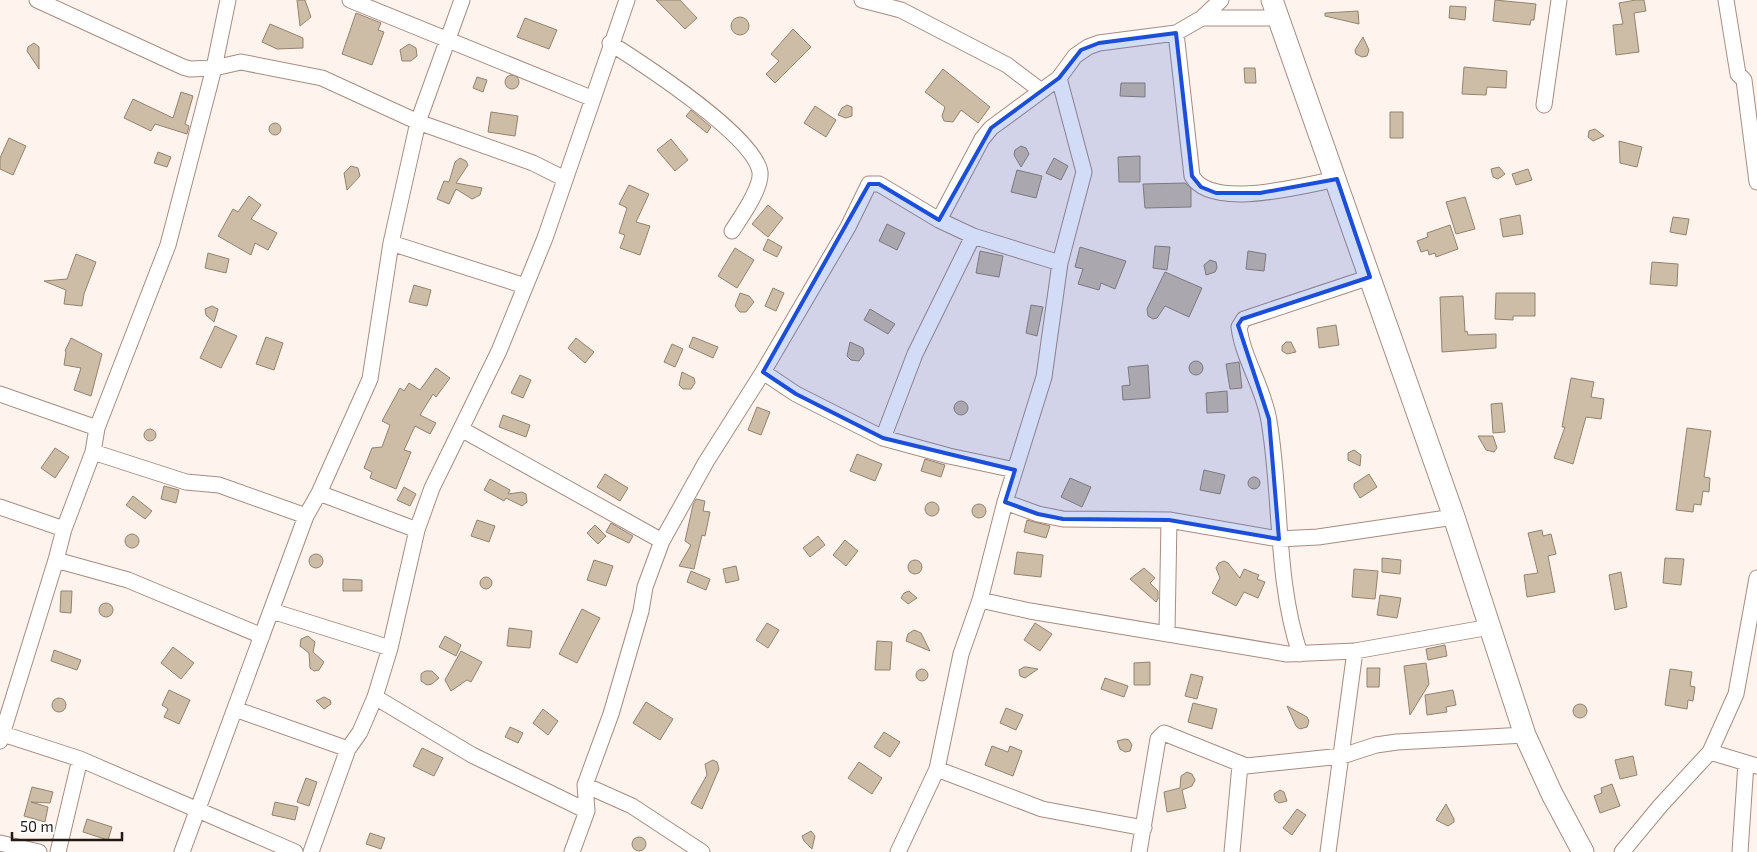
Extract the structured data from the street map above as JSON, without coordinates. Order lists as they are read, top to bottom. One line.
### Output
{"scale_bar":"50 m"}
